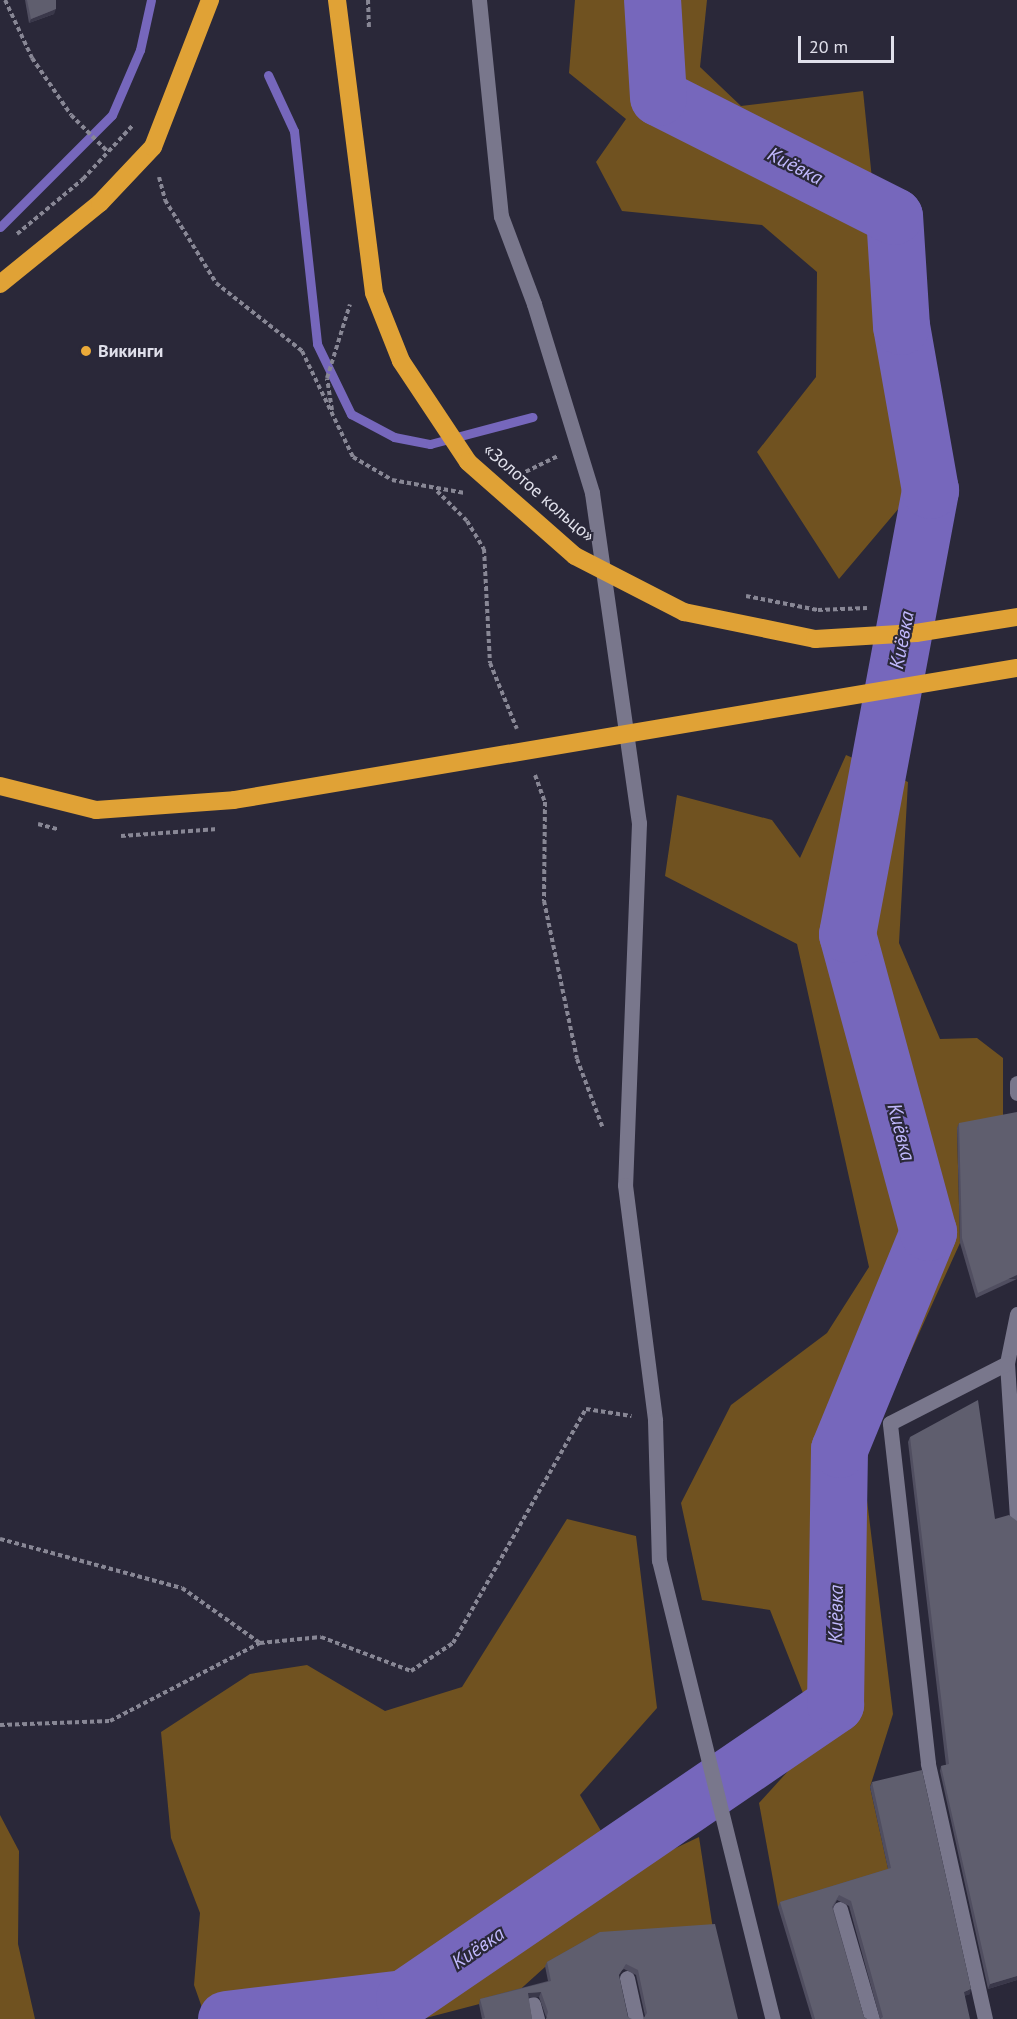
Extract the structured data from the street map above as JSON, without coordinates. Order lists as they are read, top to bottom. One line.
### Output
{"streets":{"highway":["«Золотое кольцо»"]},"water":["Киёвка"],"places":["Викинги"],"scale_bar":"20 m"}
